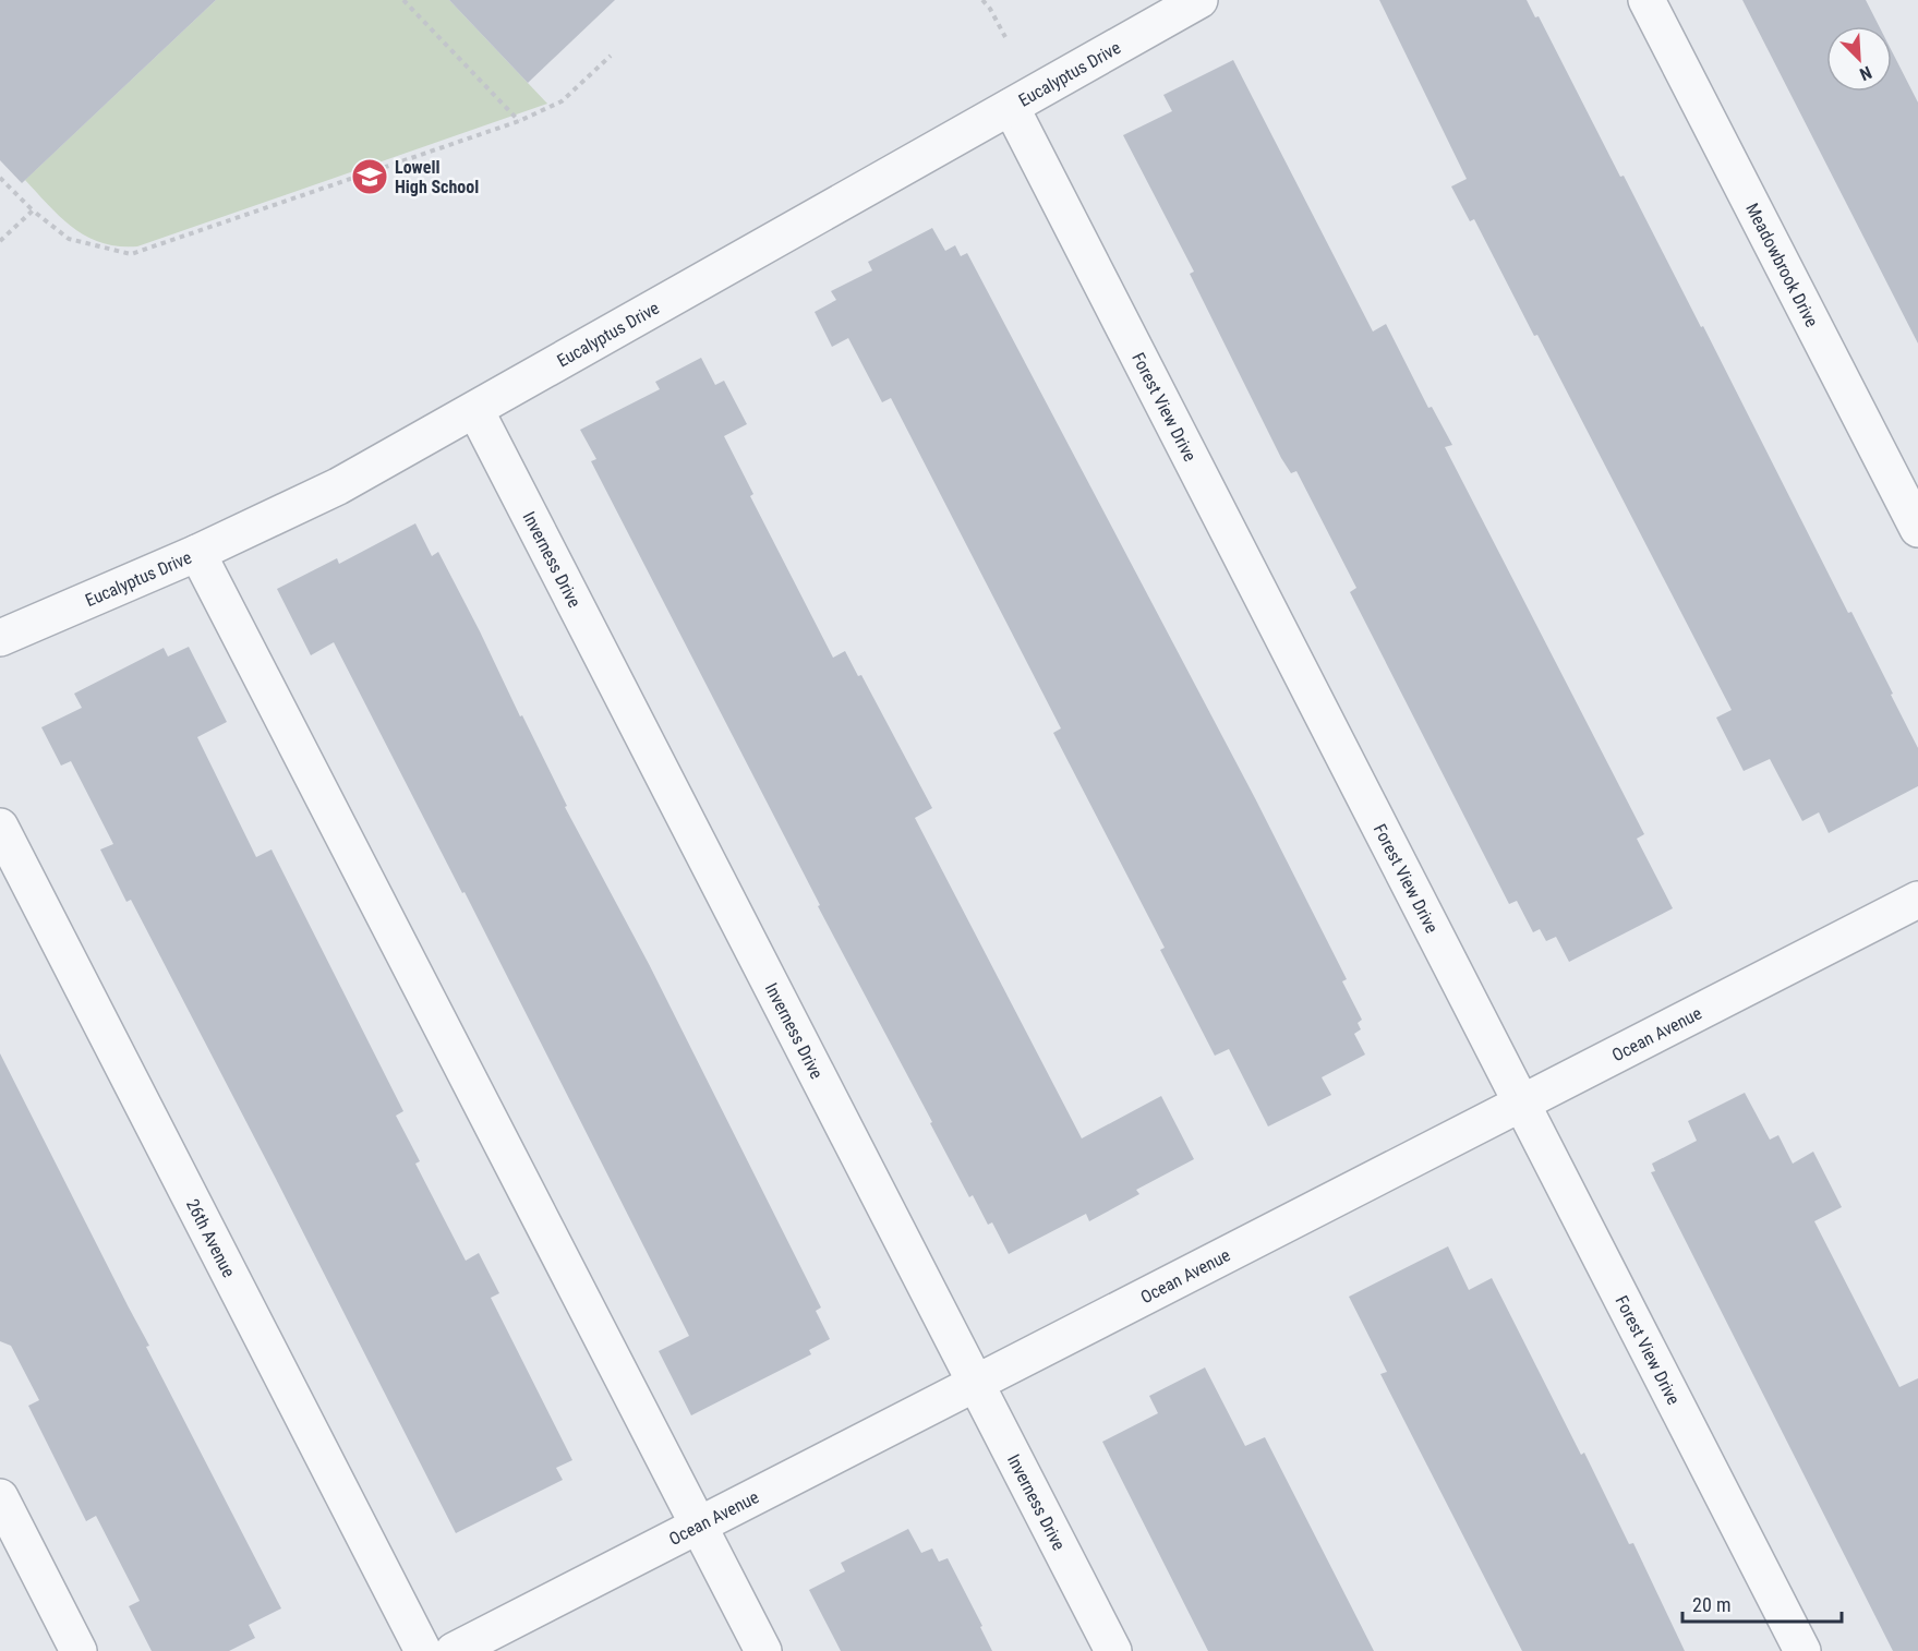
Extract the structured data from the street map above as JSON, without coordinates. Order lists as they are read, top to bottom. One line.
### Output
{"streets":{"street":["Eucalyptus Drive","Meadowbrook Drive","Forest View Drive","Inverness Drive","Ocean Avenue","26th Avenue"]},"crossings":[["Eucalyptus Drive","Forest View Drive"],["Eucalyptus Drive","Inverness Drive"],["Forest View Drive","Ocean Avenue"],["Inverness Drive","Ocean Avenue"]],"places":{"school or university":["Lowell High School"]},"scale_bar":"20 m","north":"bottom right"}
